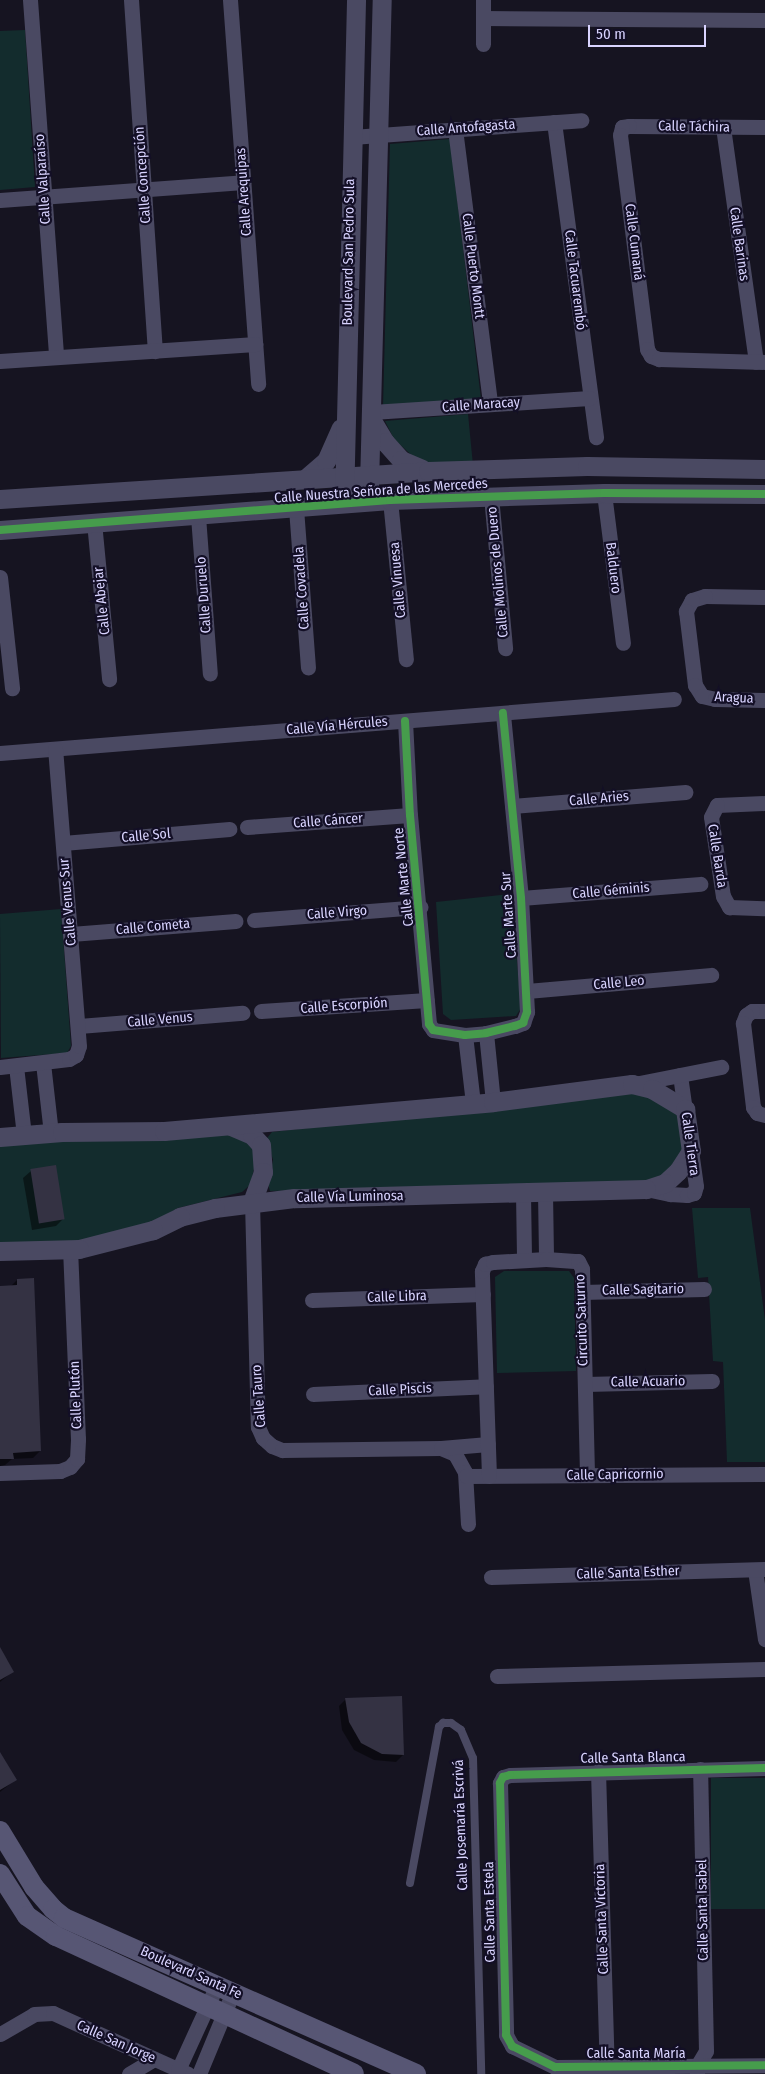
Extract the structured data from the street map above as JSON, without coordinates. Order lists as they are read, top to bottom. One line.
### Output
{"streets":{"main road":["Boulevard Santa Fe"],"street":["Calle Táchira","Calle Antofagasta","Calle Concepción","Calle Valparaíso","Calle Arequipas","Calle Cumaná","Calle Barinas","Boulevard San Pedro Sula","Calle Puerto Montt","Calle Tacuarembó","Calle Maracay","Calle Nuestra Señora de las Mercedes","Balduero","Calle Molinos de Duero","Calle Vinuesa","Calle Covadela","Calle Duruelo","Calle Abejar","Aragua","Calle Vía Hércules","Calle Aries","Calle Cáncer","Calle Sol","Calle Barda","Calle Marte Norte","Calle Géminis","Calle Venus Sur","Calle Virgo","Calle Marte Sur","Calle Cometa","Calle Leo","Calle Escorpión","Calle Venus","Calle Tierra","Calle Vía Luminosa","Calle Sagitario","Calle Libra","Circuito Saturno","Calle Acuario","Calle Piscis","Calle Plutón","Calle Tauro","Calle Capricornio","Calle Santa Esther","Calle Santa Blanca","Calle Santa Isabel","Calle Santa Estela","Calle Santa Victoria","Calle San Jorge","Calle Santa María"],"lane":["Calle Josemaría Escrivá"]},"crossings":[["Calle Táchira","Calle Cumaná"],["Calle Táchira","Calle Barinas"],["Calle Antofagasta","Boulevard San Pedro Sula"],["Calle Antofagasta","Calle Puerto Montt"],["Calle Antofagasta","Calle Tacuarembó"],["Calle Cumaná","Calle Barinas"],["Boulevard San Pedro Sula","Calle Maracay"],["Boulevard San Pedro Sula","Calle Nuestra Señora de las Mercedes"],["Calle Puerto Montt","Calle Maracay"],["Calle Tacuarembó","Calle Maracay"],["Calle Nuestra Señora de las Mercedes","Balduero"],["Calle Nuestra Señora de las Mercedes","Calle Molinos de Duero"],["Calle Nuestra Señora de las Mercedes","Calle Vinuesa"],["Calle Nuestra Señora de las Mercedes","Calle Covadela"],["Calle Nuestra Señora de las Mercedes","Calle Duruelo"],["Calle Nuestra Señora de las Mercedes","Calle Abejar"],["Calle Vía Hércules","Calle Marte Norte"],["Calle Vía Hércules","Calle Venus Sur"],["Calle Vía Hércules","Calle Marte Sur"],["Calle Aries","Calle Marte Sur"],["Calle Cáncer","Calle Marte Norte"],["Calle Sol","Calle Venus Sur"],["Calle Marte Norte","Calle Virgo"],["Calle Marte Norte","Calle Marte Sur"],["Calle Marte Norte","Calle Escorpión"],["Calle Géminis","Calle Marte Sur"],["Calle Venus Sur","Calle Cometa"],["Calle Venus Sur","Calle Venus"],["Calle Marte Sur","Calle Leo"],["Calle Tierra","Calle Vía Luminosa"],["Calle Vía Luminosa","Calle Plutón"],["Calle Vía Luminosa","Calle Tauro"],["Calle Sagitario","Circuito Saturno"],["Calle Libra","Circuito Saturno"],["Circuito Saturno","Calle Acuario"],["Circuito Saturno","Calle Piscis"],["Circuito Saturno","Calle Tauro"],["Circuito Saturno","Calle Capricornio"],["Calle Santa Blanca","Calle Santa Isabel"],["Calle Santa Blanca","Calle Santa Estela"],["Calle Santa Blanca","Calle Santa Victoria"],["Calle Santa Estela","Calle Santa María"],["Calle Santa Victoria","Calle Santa María"]],"scale_bar":"50 m"}
